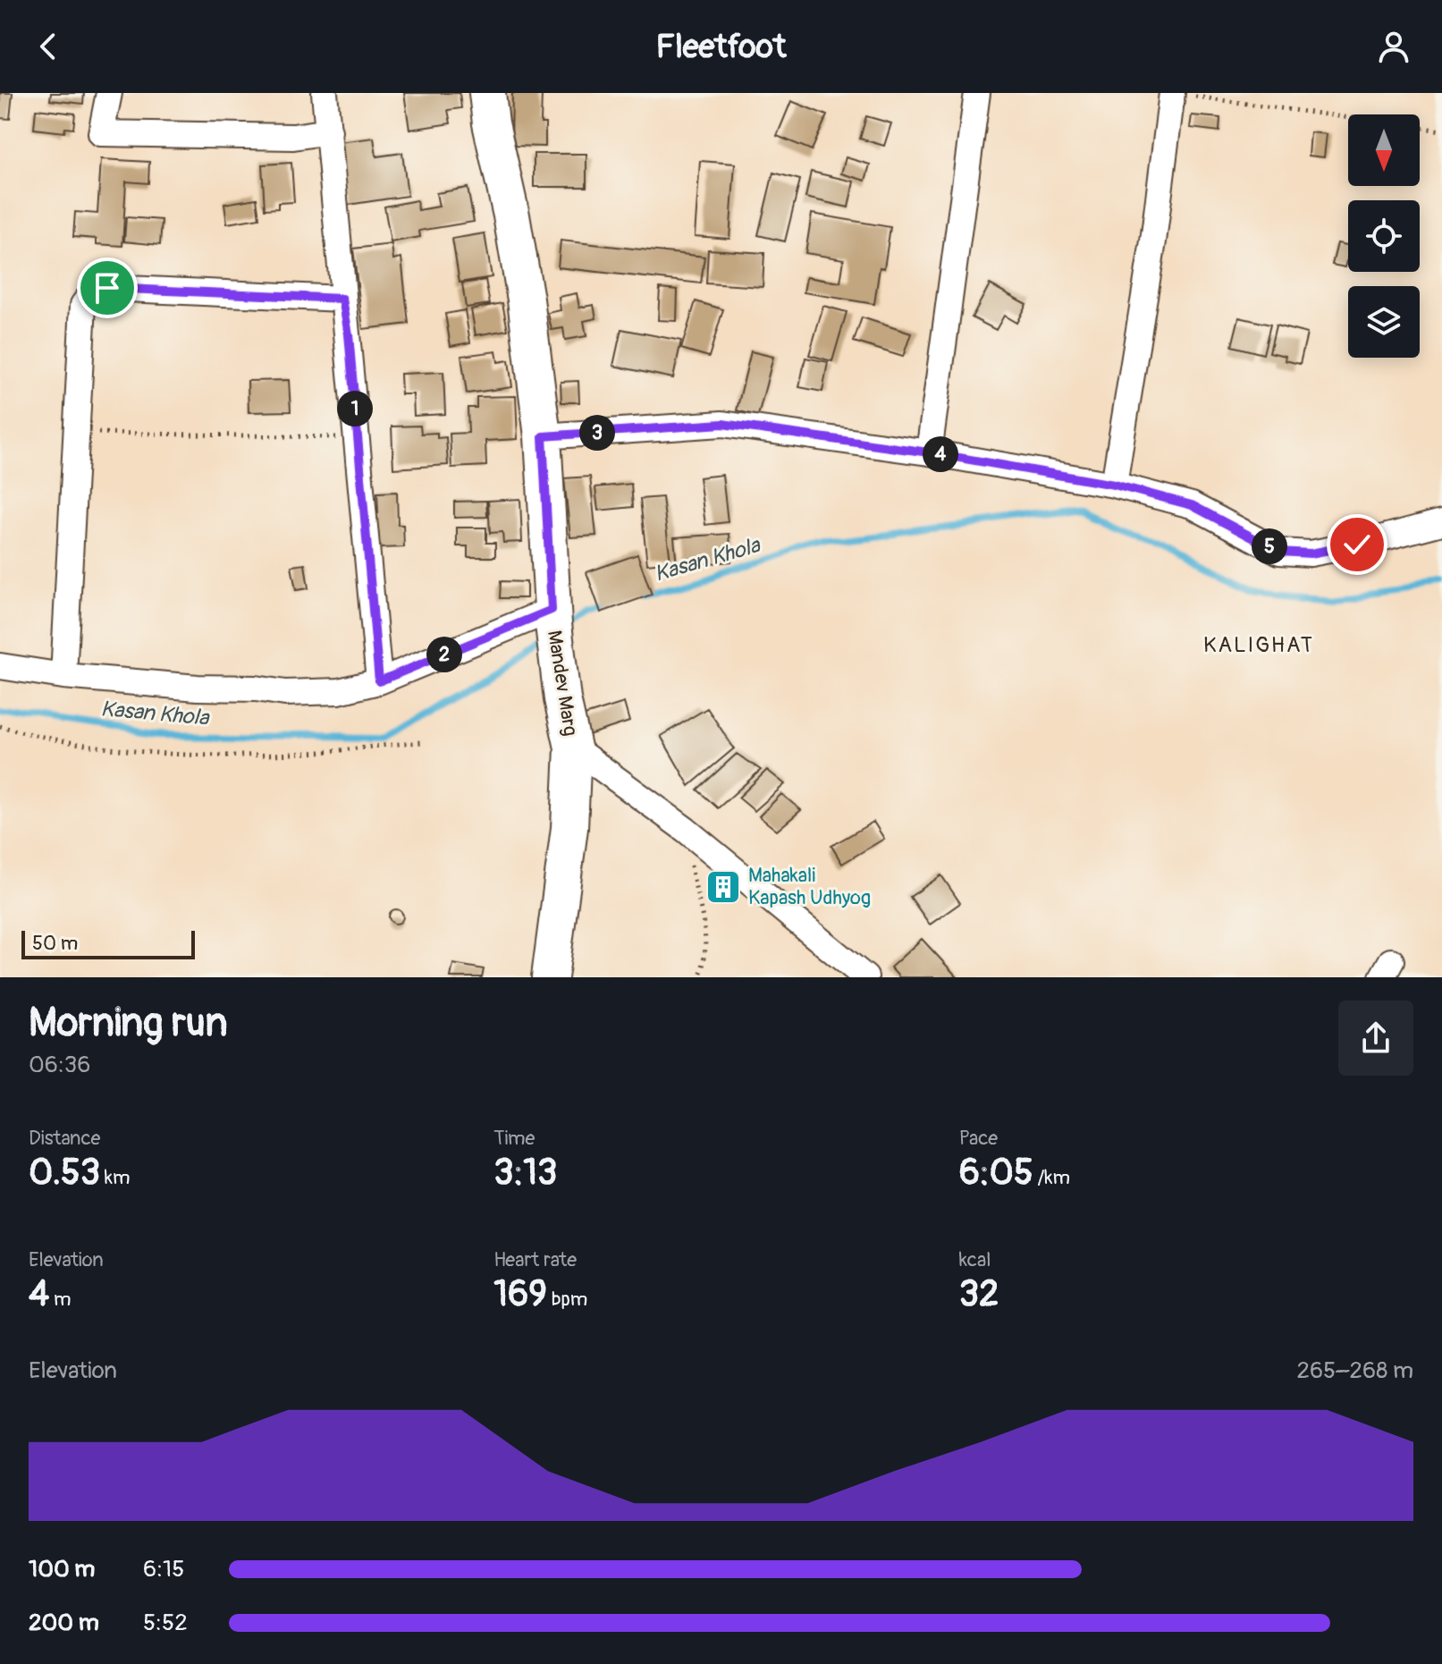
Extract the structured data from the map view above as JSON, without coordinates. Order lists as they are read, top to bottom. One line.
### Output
{"streets":{"main road":["Mandev Marg"]},"districts":["KALIGHAT"],"water":["Kasan Khola"],"places":{"building":["Mahakali Kapash Udhyog"]},"scale_bar":"50 m","north":"bottom","page":{"header":"Fleetfoot","pins":["1","3","4","5","2"],"scale":"50 m","heading":["Morning run","06:36"],"stats":[["Distance","0.53 km"],["Time","3:13"],["Pace","6:05 /km"],["Elevation","4 m"],["Heart rate","169 bpm"],["kcal","32"]],"chart":["Elevation","265–268 m"],"list":[{"name":"100 m","note":"6:15"},{"name":"200 m","note":"5:52"}]}}
